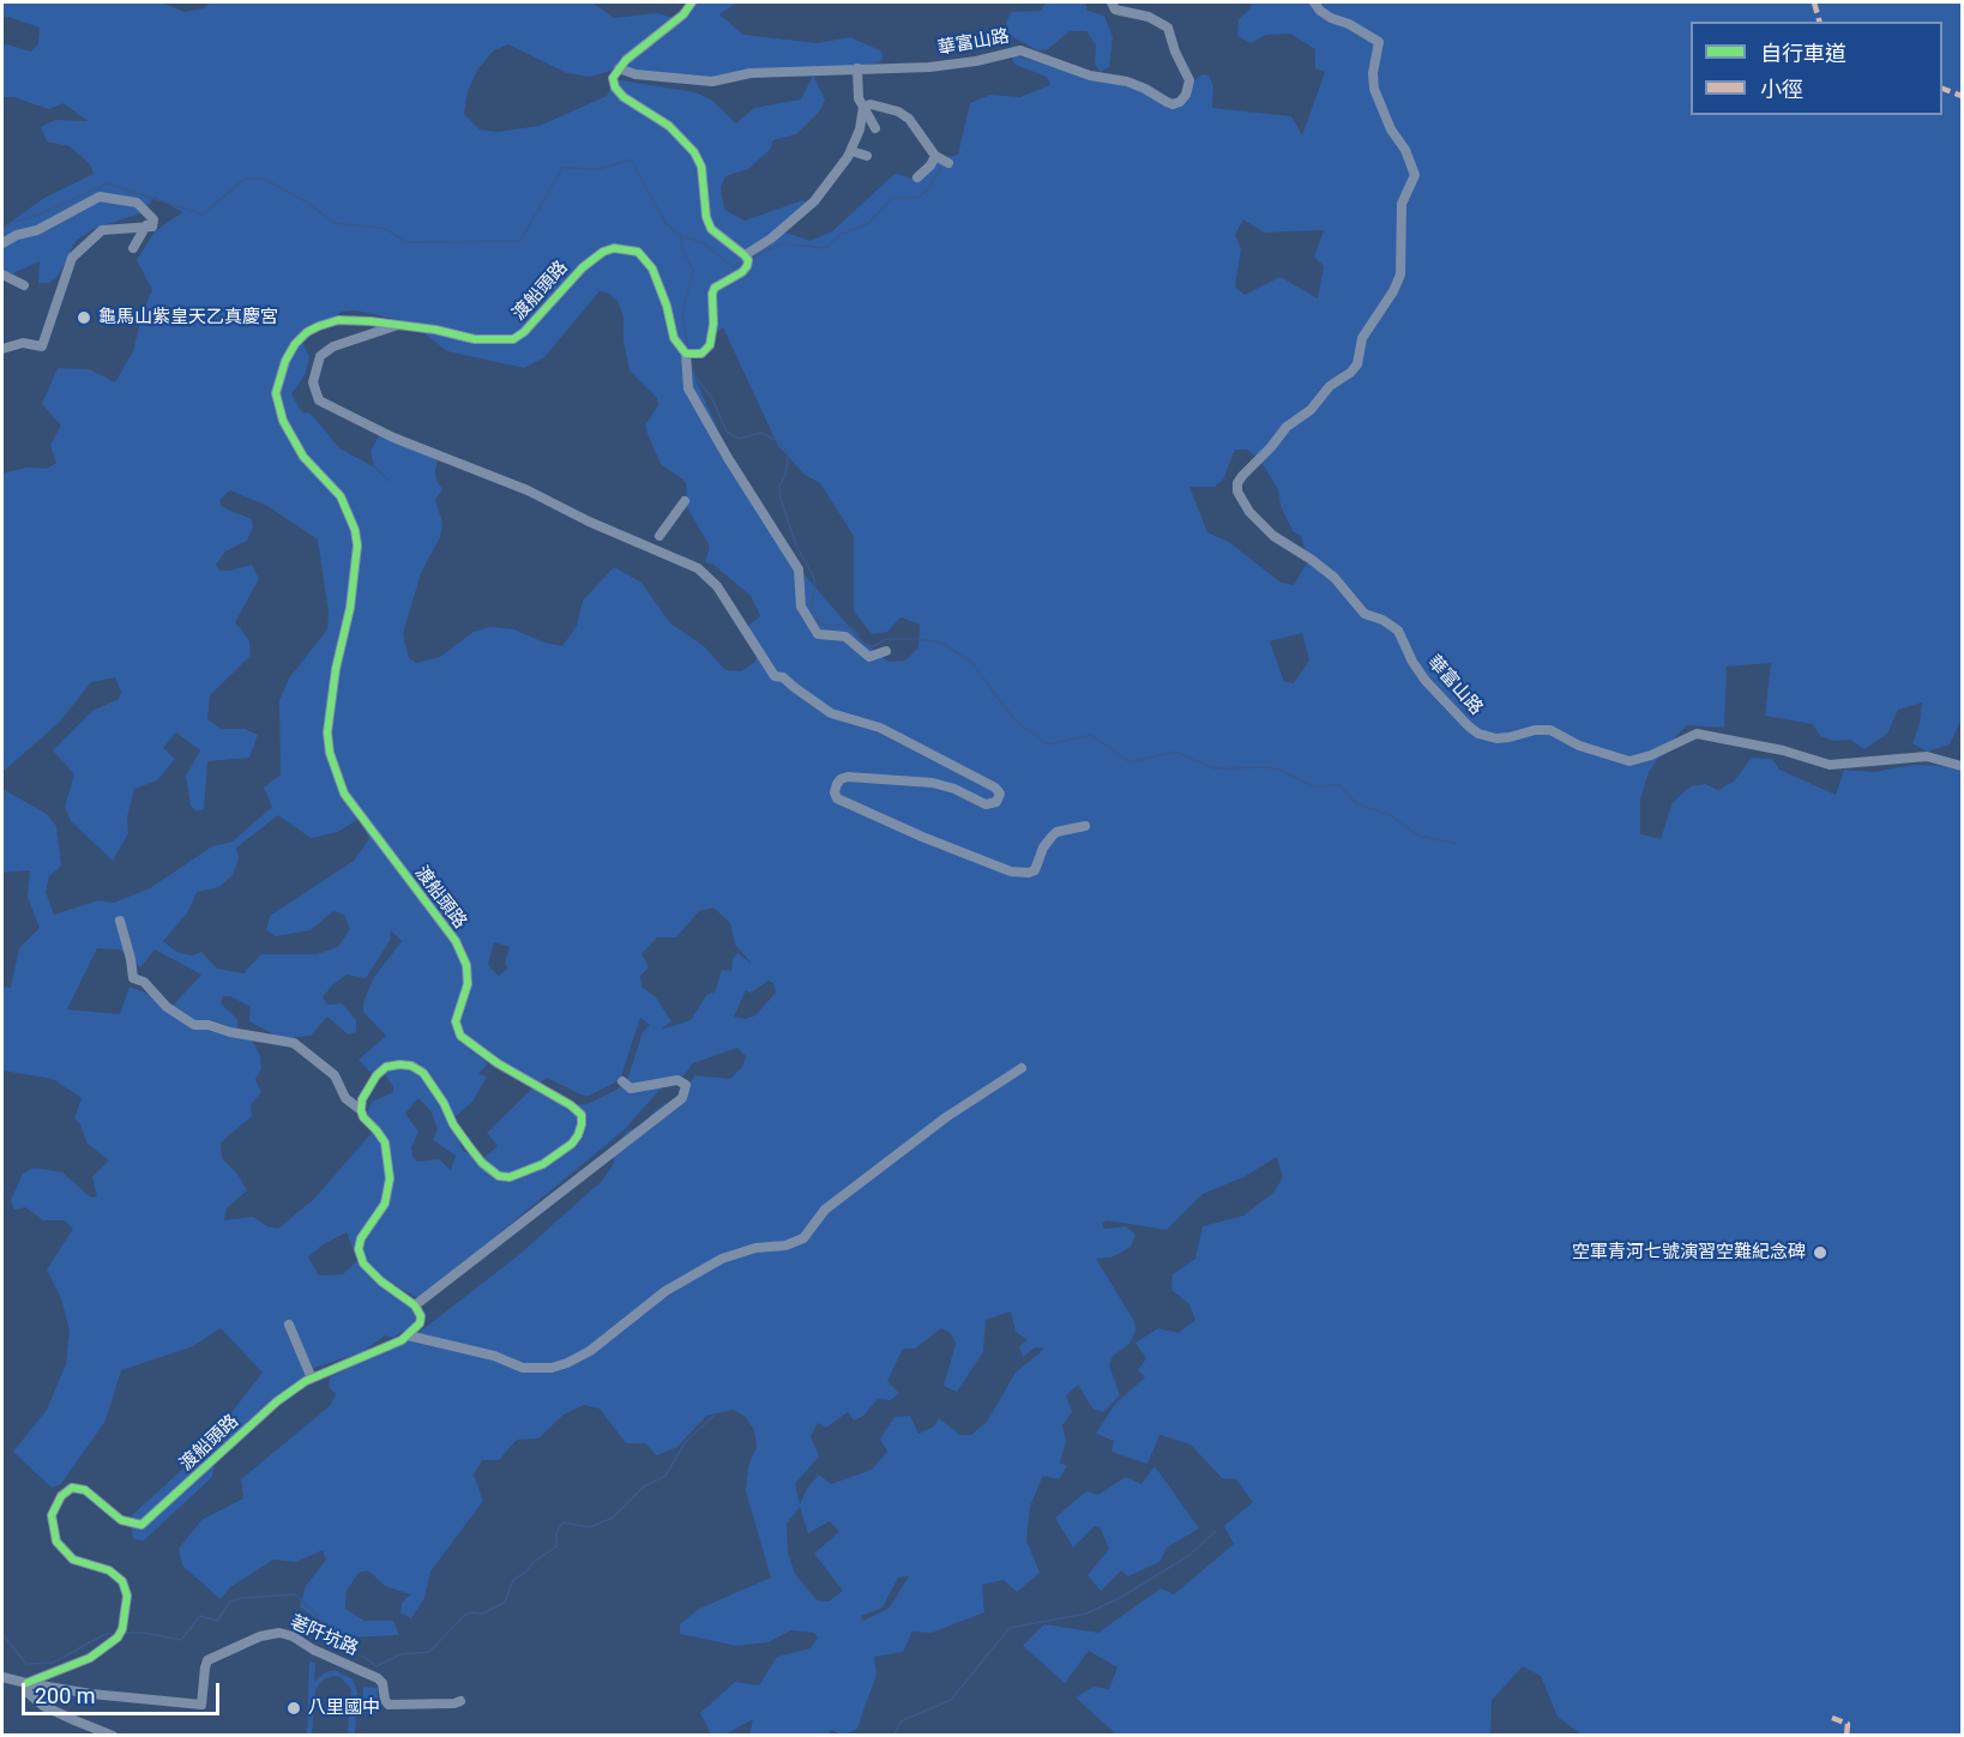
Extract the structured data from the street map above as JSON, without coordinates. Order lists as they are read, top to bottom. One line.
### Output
{"streets":{"street":["華富山路","渡船頭路","荖阡坑路"]},"crossings":[["渡船頭路","荖阡坑路"]],"places":["龜馬山紫皇天乙真慶宮","空軍青河七號演習空難紀念碑","八里國中"],"legend":["自行車道","小徑"],"scale_bar":"200 m"}
